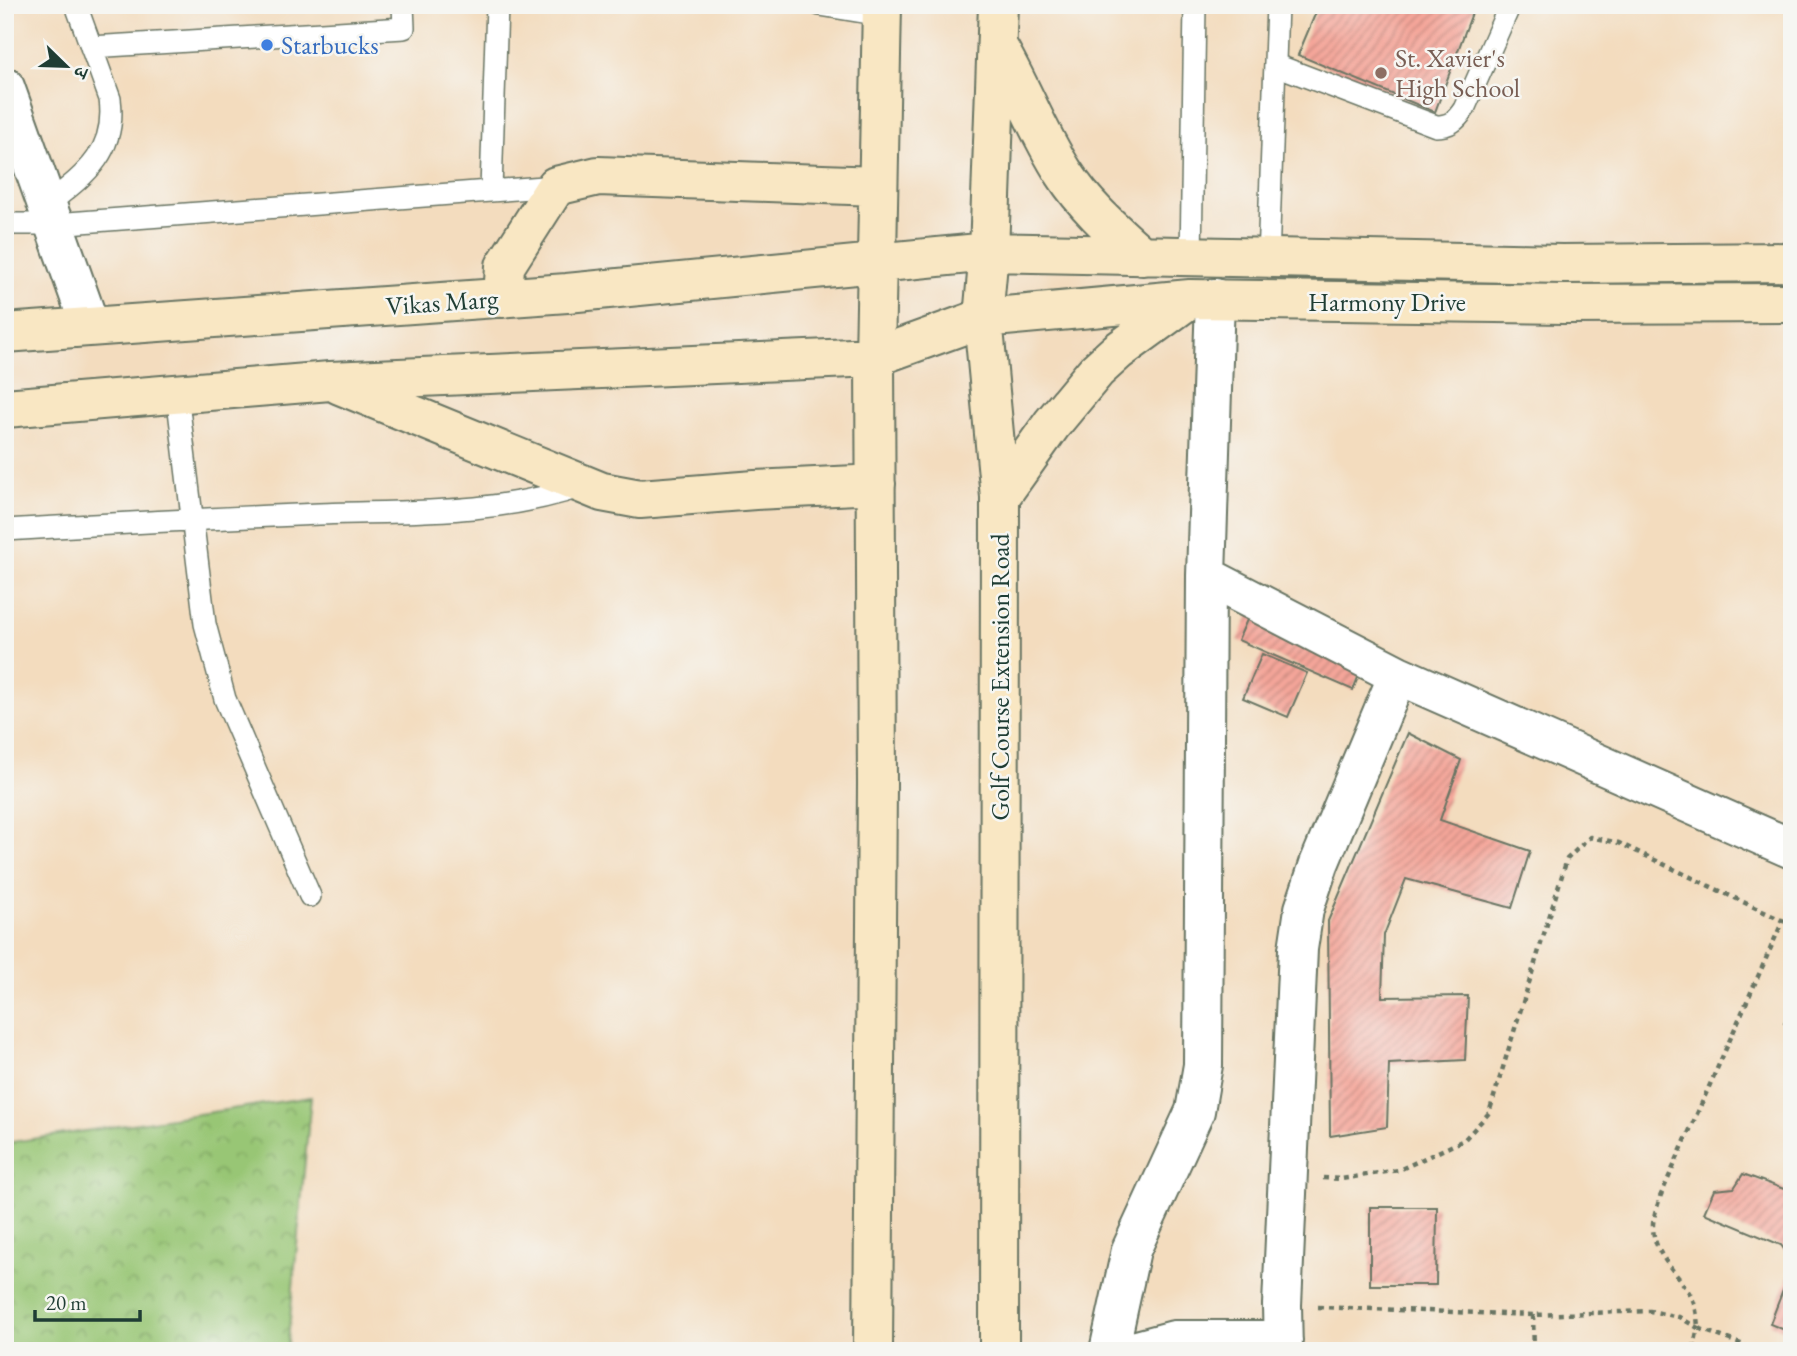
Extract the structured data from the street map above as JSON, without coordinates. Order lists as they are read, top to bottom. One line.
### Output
{"streets":{"main road":["Vikas Marg","Harmony Drive","Golf Course Extension Road"]},"crossings":[["Vikas Marg","Harmony Drive"],["Vikas Marg","Golf Course Extension Road"],["Harmony Drive","Golf Course Extension Road"]],"places":["Starbucks","St. Xavier's High School"],"scale_bar":"20 m","north":"bottom right"}
